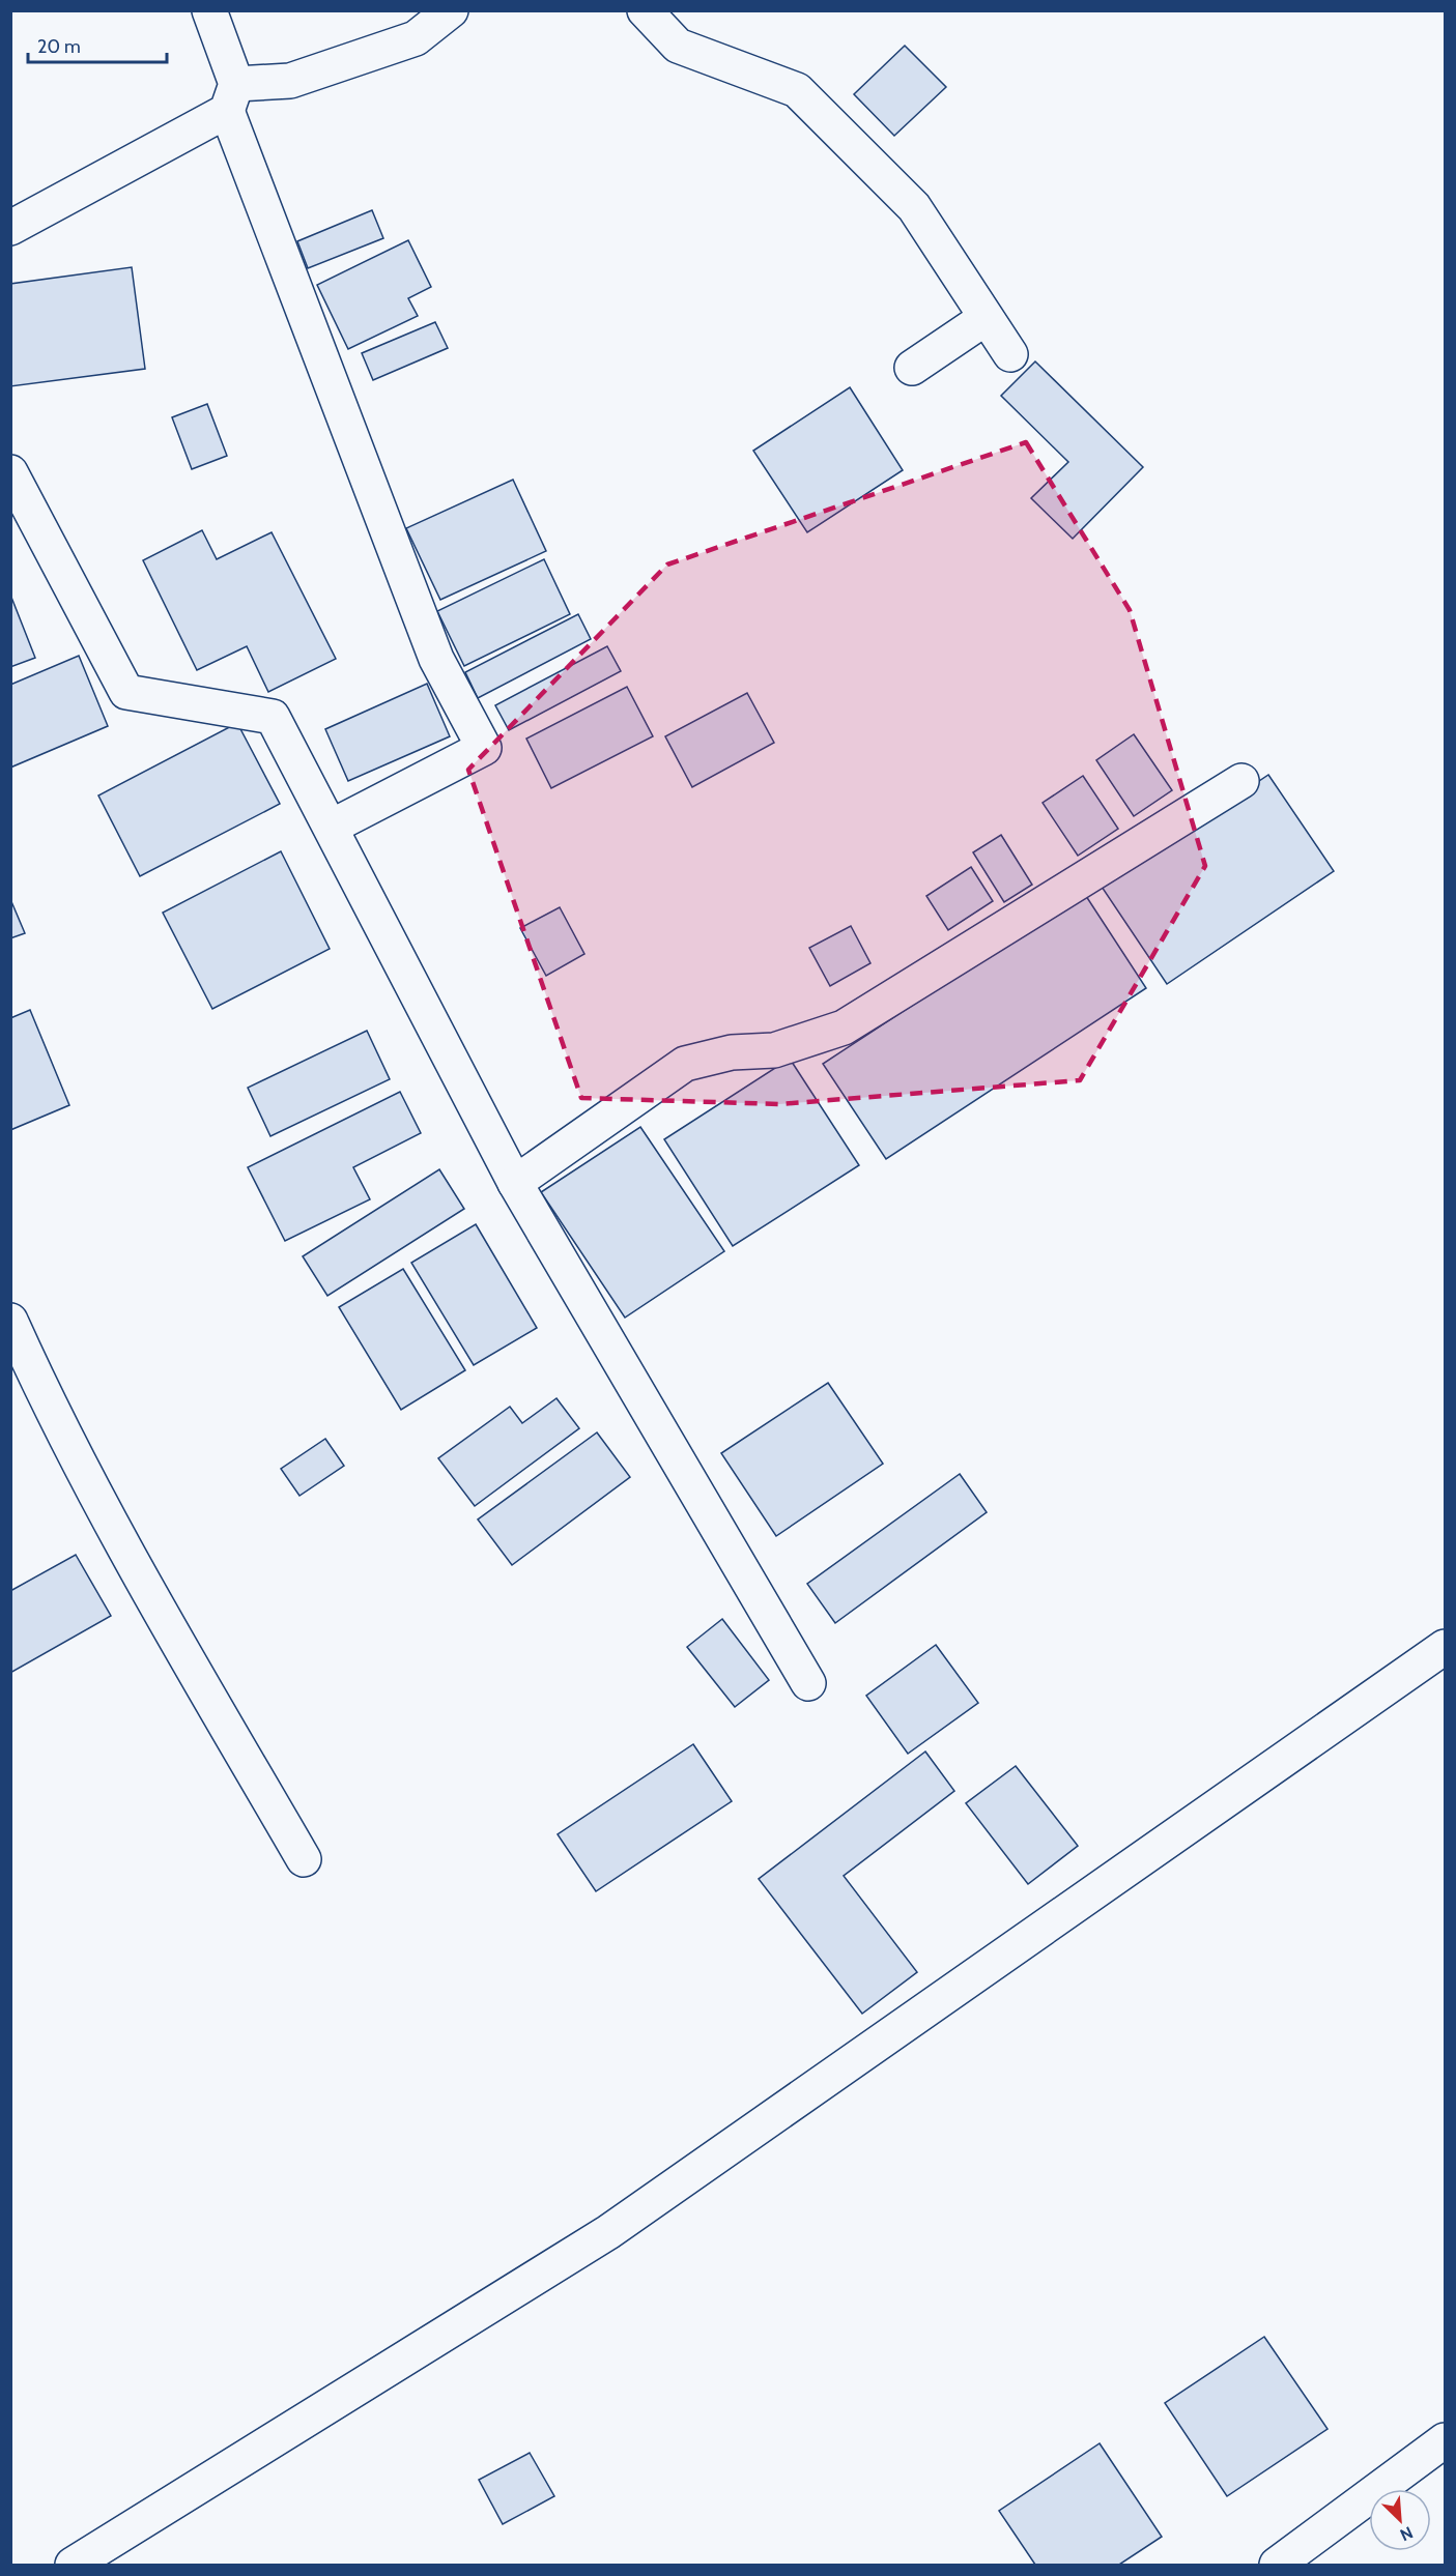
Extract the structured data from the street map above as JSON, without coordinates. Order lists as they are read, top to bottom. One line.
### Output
{"scale_bar":"20 m","north":"bottom right"}
